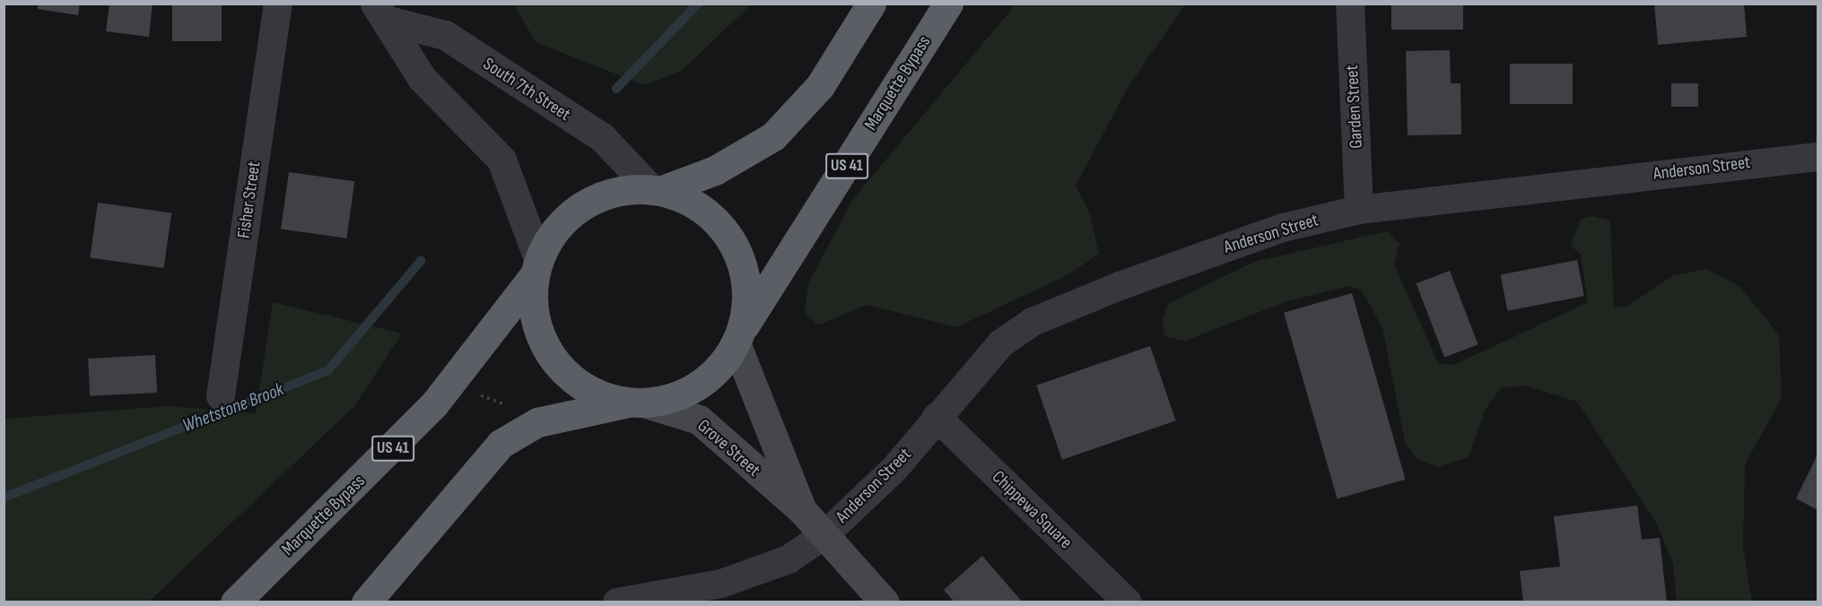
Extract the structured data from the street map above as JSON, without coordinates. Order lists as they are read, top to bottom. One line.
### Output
{"streets":{"highway":["Marquette Bypass","US 41"],"main road":["Grove Street"],"street":["South 7th Street","Garden Street","Anderson Street","Fisher Street","Chippewa Square"]},"crossings":[["Marquette Bypass","South 7th Street"],["Marquette Bypass","US 41"],["Marquette Bypass","Grove Street"],["South 7th Street","US 41"],["Garden Street","Anderson Street"],["US 41","Grove Street"],["Anderson Street","Grove Street"],["Anderson Street","Chippewa Square"]],"water":["Whetstone Brook"]}
